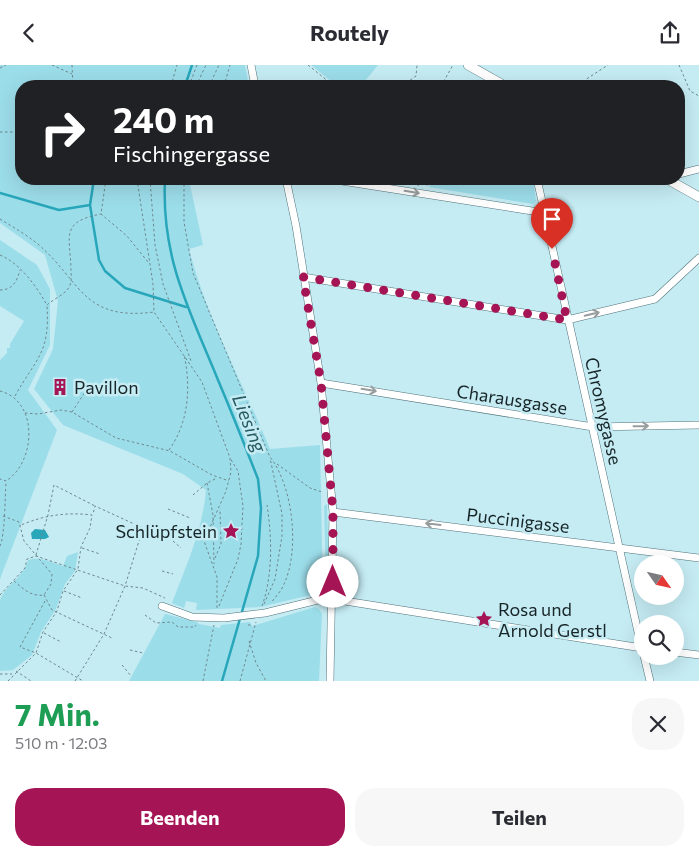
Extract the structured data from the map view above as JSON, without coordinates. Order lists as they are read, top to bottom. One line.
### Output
{"streets":{"street":["Charausgasse","Chromygasse","Puccinigasse"]},"crossings":[["Charausgasse","Chromygasse"],["Chromygasse","Puccinigasse"]],"one_way":["Charausgasse","Puccinigasse"],"water":["Liesing"],"places":{"building":["Pavillon"],"place":["Schlüpfstein","Rosa und Arnold Gerstl"]},"north":"bottom right","page":{"header":"Routely","turn":["240 m","Fischingergasse"],"heading":["7 Min.","510 m · 12:03"],"buttons":["Beenden","Teilen"]}}
